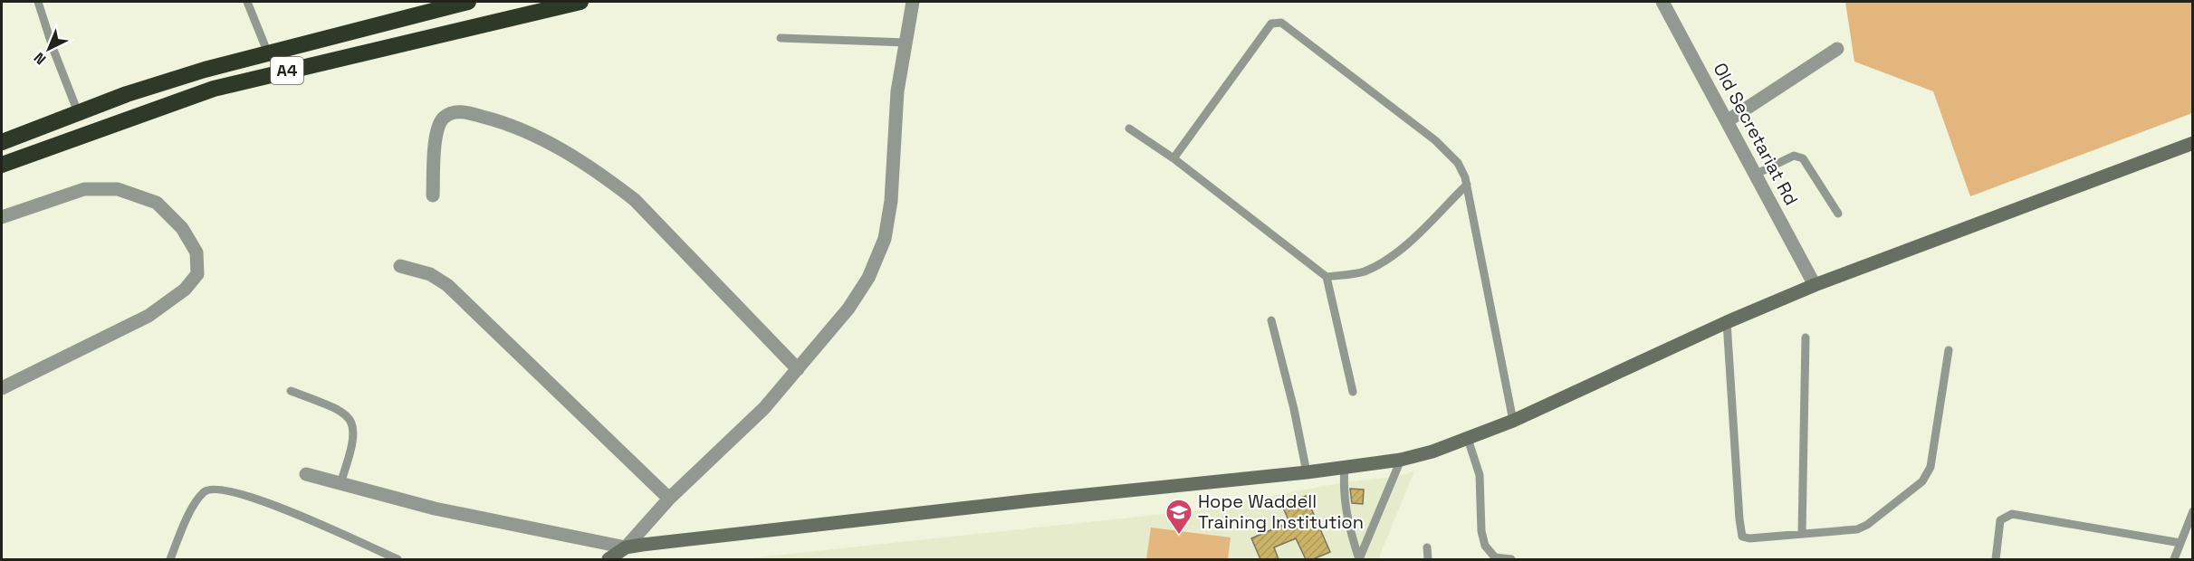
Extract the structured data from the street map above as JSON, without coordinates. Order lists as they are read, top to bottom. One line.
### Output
{"streets":{"highway":["A4"],"street":["Old Secretariat Rd"]},"places":{"school or university":["Hope Waddell Training Institution"]},"north":"bottom left"}
